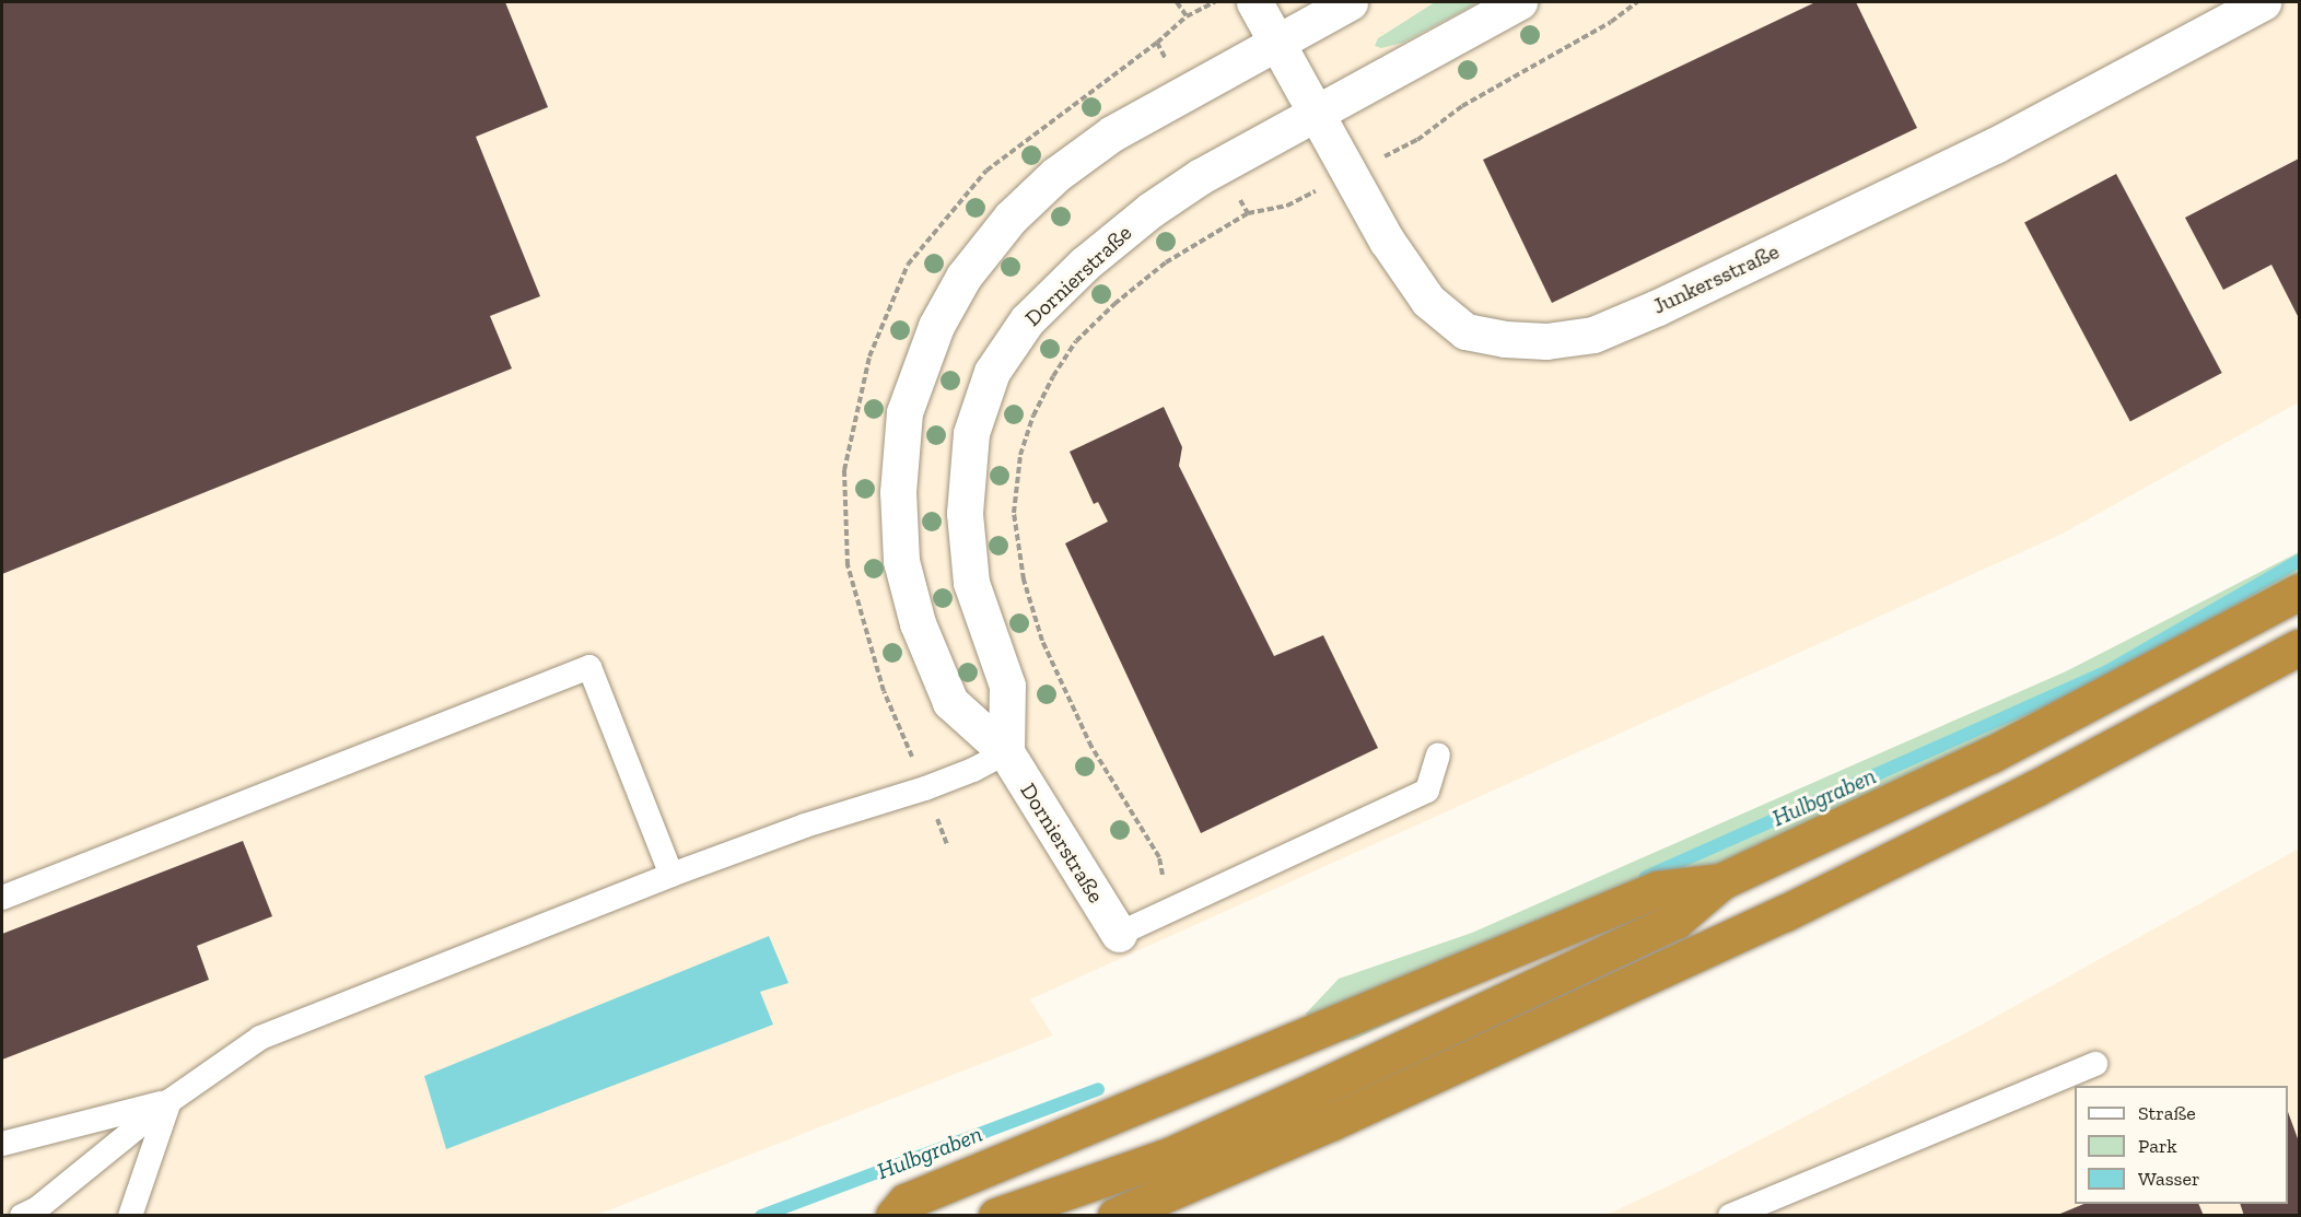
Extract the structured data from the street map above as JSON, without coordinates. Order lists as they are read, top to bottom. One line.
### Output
{"streets":{"street":["Dornierstraße","Junkersstraße"]},"crossings":[["Dornierstraße","Junkersstraße"]],"water":["Hulbgraben"],"legend":["Straße","Park","Wasser"]}
